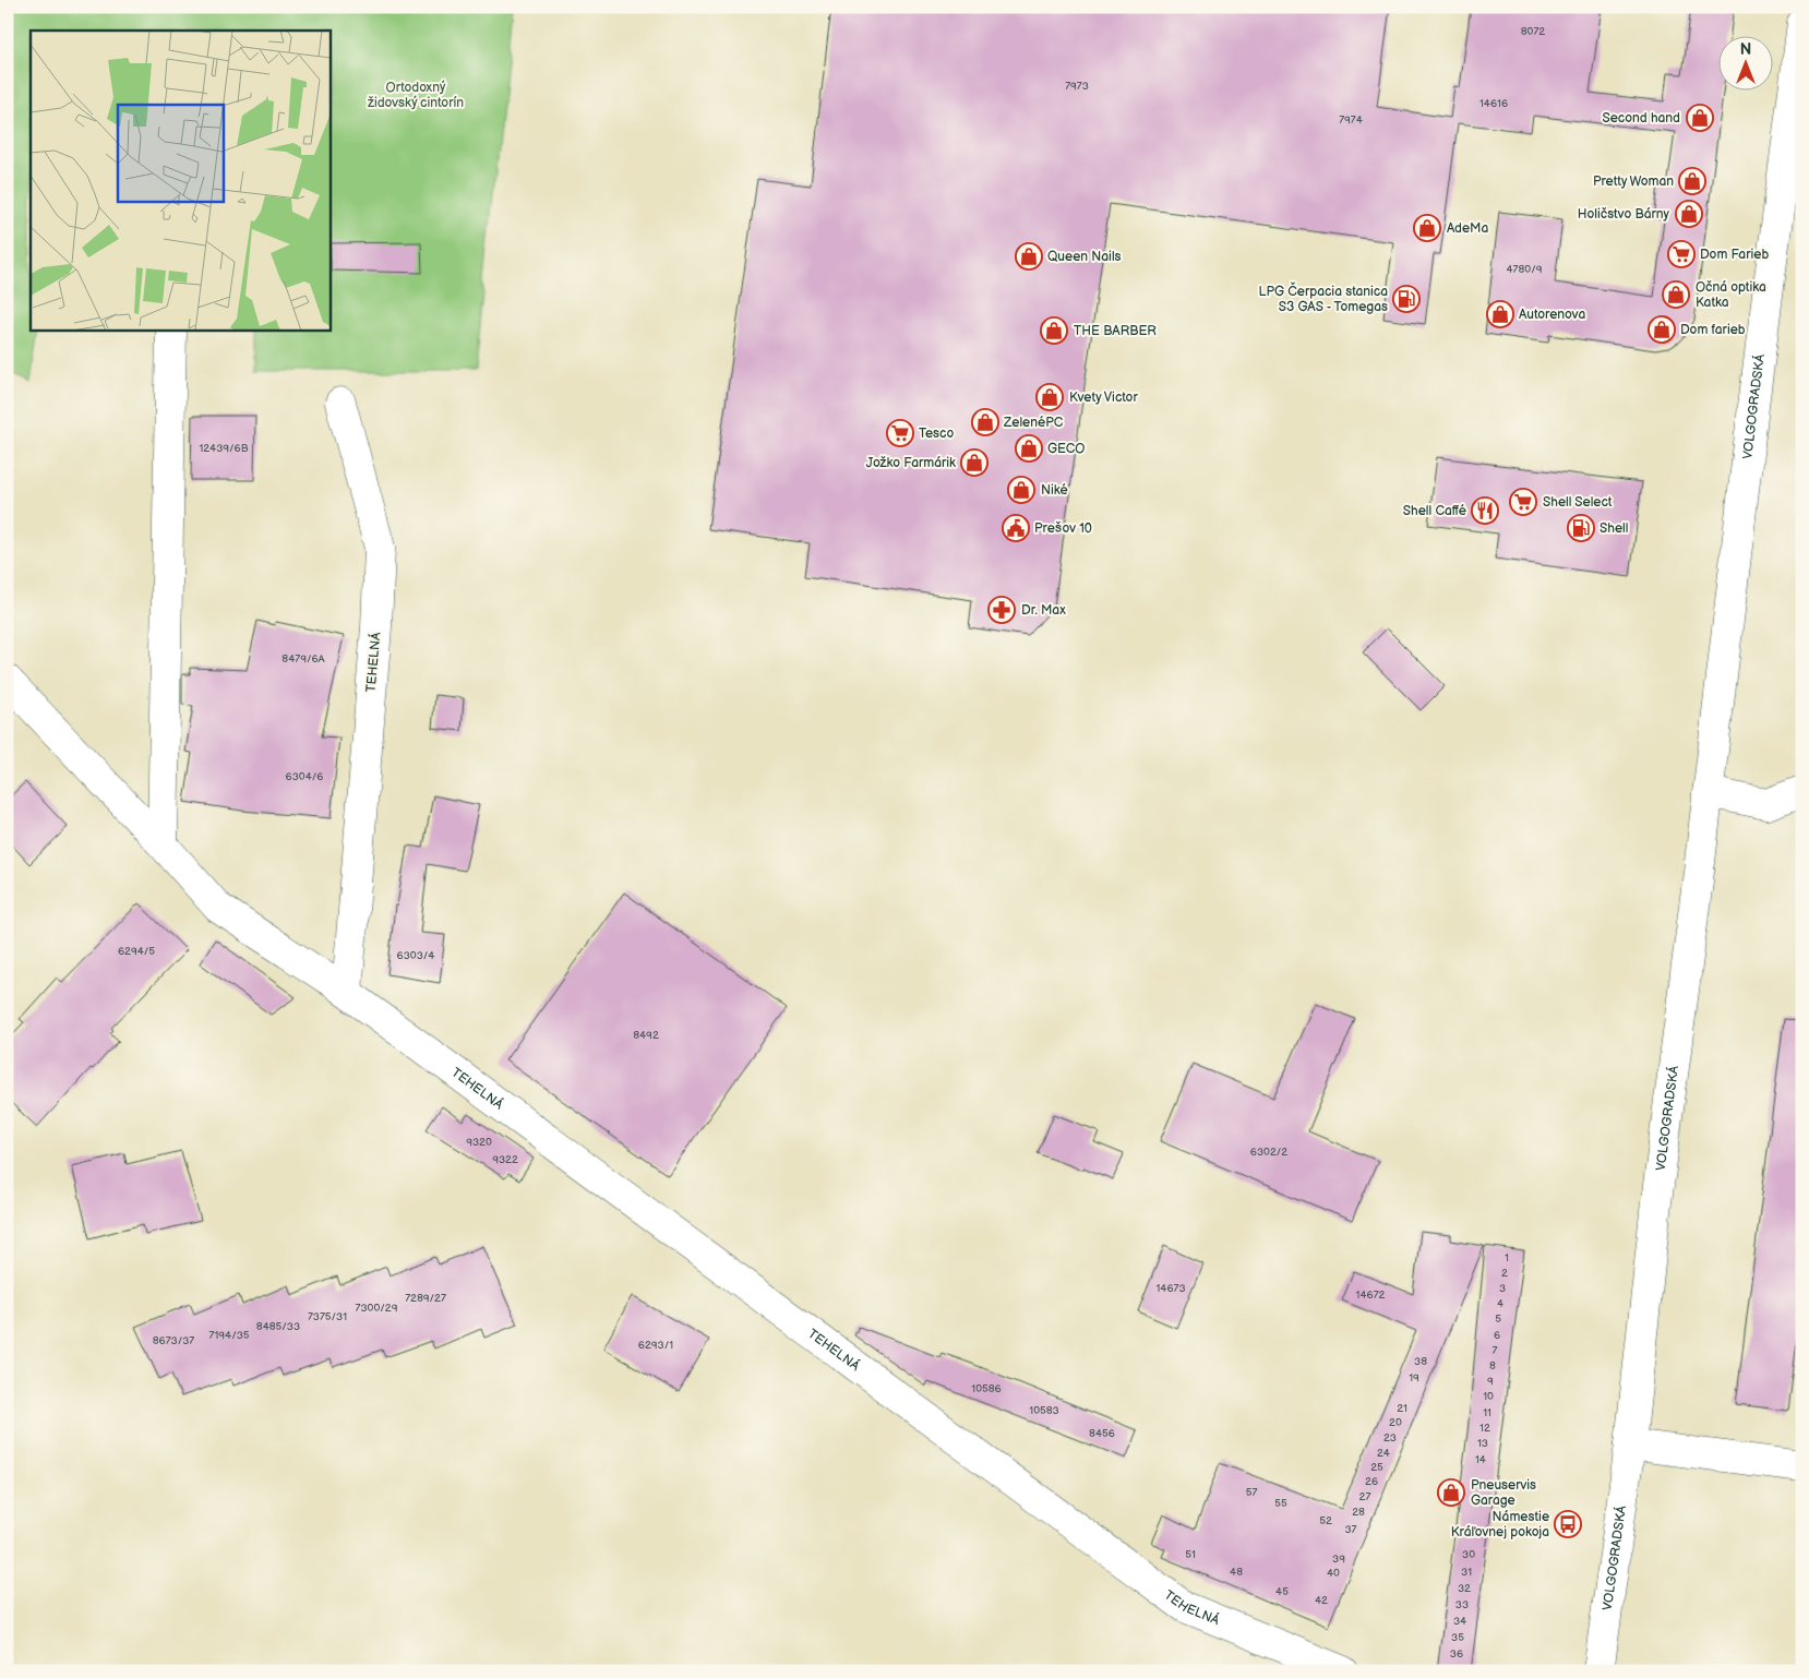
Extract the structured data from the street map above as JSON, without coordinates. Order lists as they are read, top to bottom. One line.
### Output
{"streets":{"street":["VOLGOGRADSKÁ","TEHELNÁ"]},"parks":["Ortodoxný židovský cintorín"],"places":{"shop":["Second hand","Pretty Woman","Holičstvo Bárny","AdeMa","Queen Nails","Očná optika Katka","Autorenova","Dom farieb","THE BARBER","Kvety Victor","ZelenéPC","GECO","Jožko Farmárik","Niké","Pneuservis Garage"],"supermarket":["Dom Farieb","Tesco","Shell Select"],"fuel station":["LPG Čerpacia stanica S3 GAS - Tomegas","Shell"],"restaurant":["Shell Caffé"],"public building":["Prešov 10"],"pharmacy":["Dr. Max"],"bus stop":["Námestie Kráľovnej pokoja"]},"house_numbers":["8072","7973","14616","7974","4780/9","12439/6B","8479/6A","6304/6","6294/5","6303/4","8492","9320","6302/2","9322","1","2","14673","3","14672","7289/27","4","7300/29","7375/31","5","8485/33","7194/35","6","8673/37","6293/1","7","38","8","19","9","10586","10","21","10583","11","20","12","8456","23","13","24","14","25","26","57","27","55","28","52","37","51","30","39","48","31","40","32","45","42","33","34","35","36"],"north":"top"}
